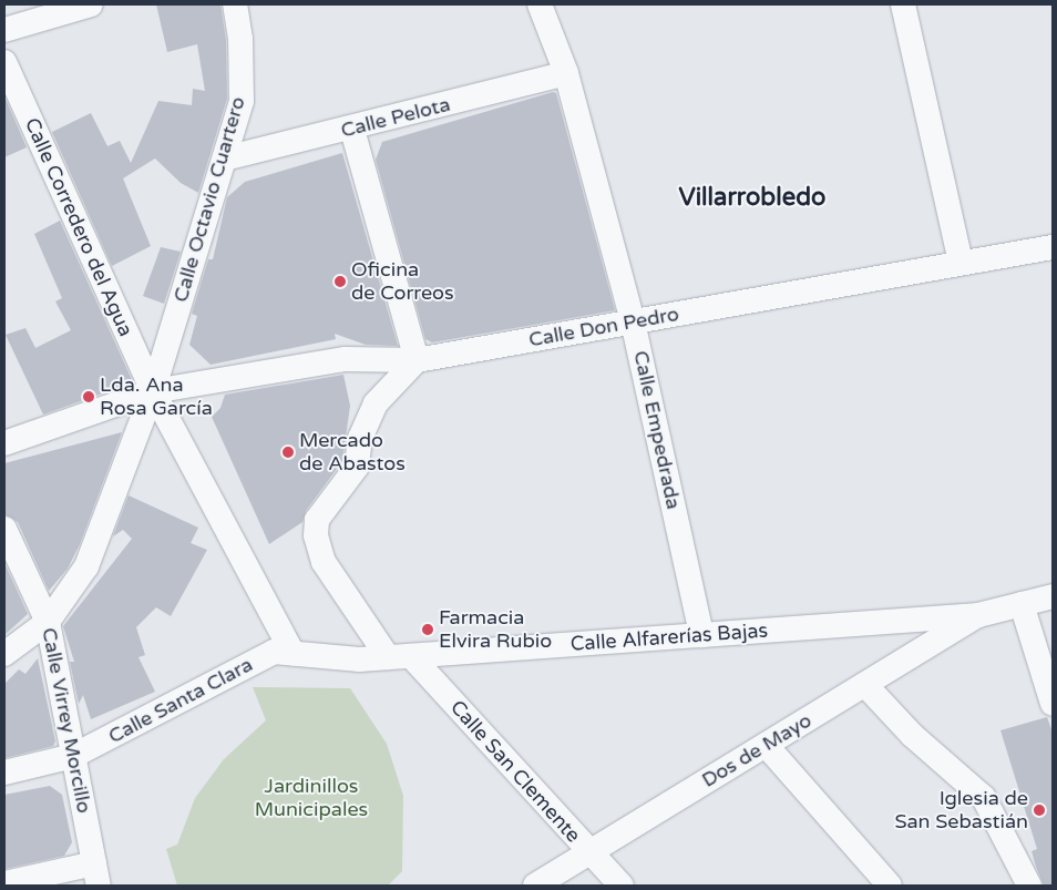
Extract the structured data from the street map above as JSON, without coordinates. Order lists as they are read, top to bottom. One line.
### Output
{"streets":{"street":["Calle Pelota","Calle Octavio Cuartero","Calle Corredero del Agua","Calle Don Pedro","Calle Empedrada","Calle Alfarerías Bajas","Calle Santa Clara","Calle Virrey Morcillo","Dos de Mayo","Calle San Clemente"]},"crossings":[["Calle Pelota","Calle Octavio Cuartero"],["Calle Pelota","Calle Empedrada"],["Calle Octavio Cuartero","Calle Corredero del Agua"],["Calle Octavio Cuartero","Calle Don Pedro"],["Calle Octavio Cuartero","Calle Virrey Morcillo"],["Calle Corredero del Agua","Calle Don Pedro"],["Calle Corredero del Agua","Calle Santa Clara"],["Calle Don Pedro","Calle Empedrada"],["Calle Don Pedro","Calle San Clemente"],["Calle Empedrada","Calle Alfarerías Bajas"],["Calle Alfarerías Bajas","Calle Santa Clara"],["Calle Alfarerías Bajas","Dos de Mayo"],["Calle Alfarerías Bajas","Calle San Clemente"],["Calle Santa Clara","Calle Virrey Morcillo"],["Dos de Mayo","Calle San Clemente"]],"districts":["Villarrobledo"],"parks":["Jardinillos Municipales"],"places":["Oficina de Correos","Lda. Ana Rosa García","Mercado de Abastos","Farmacia Elvira Rubio","Iglesia de San Sebastián"]}
